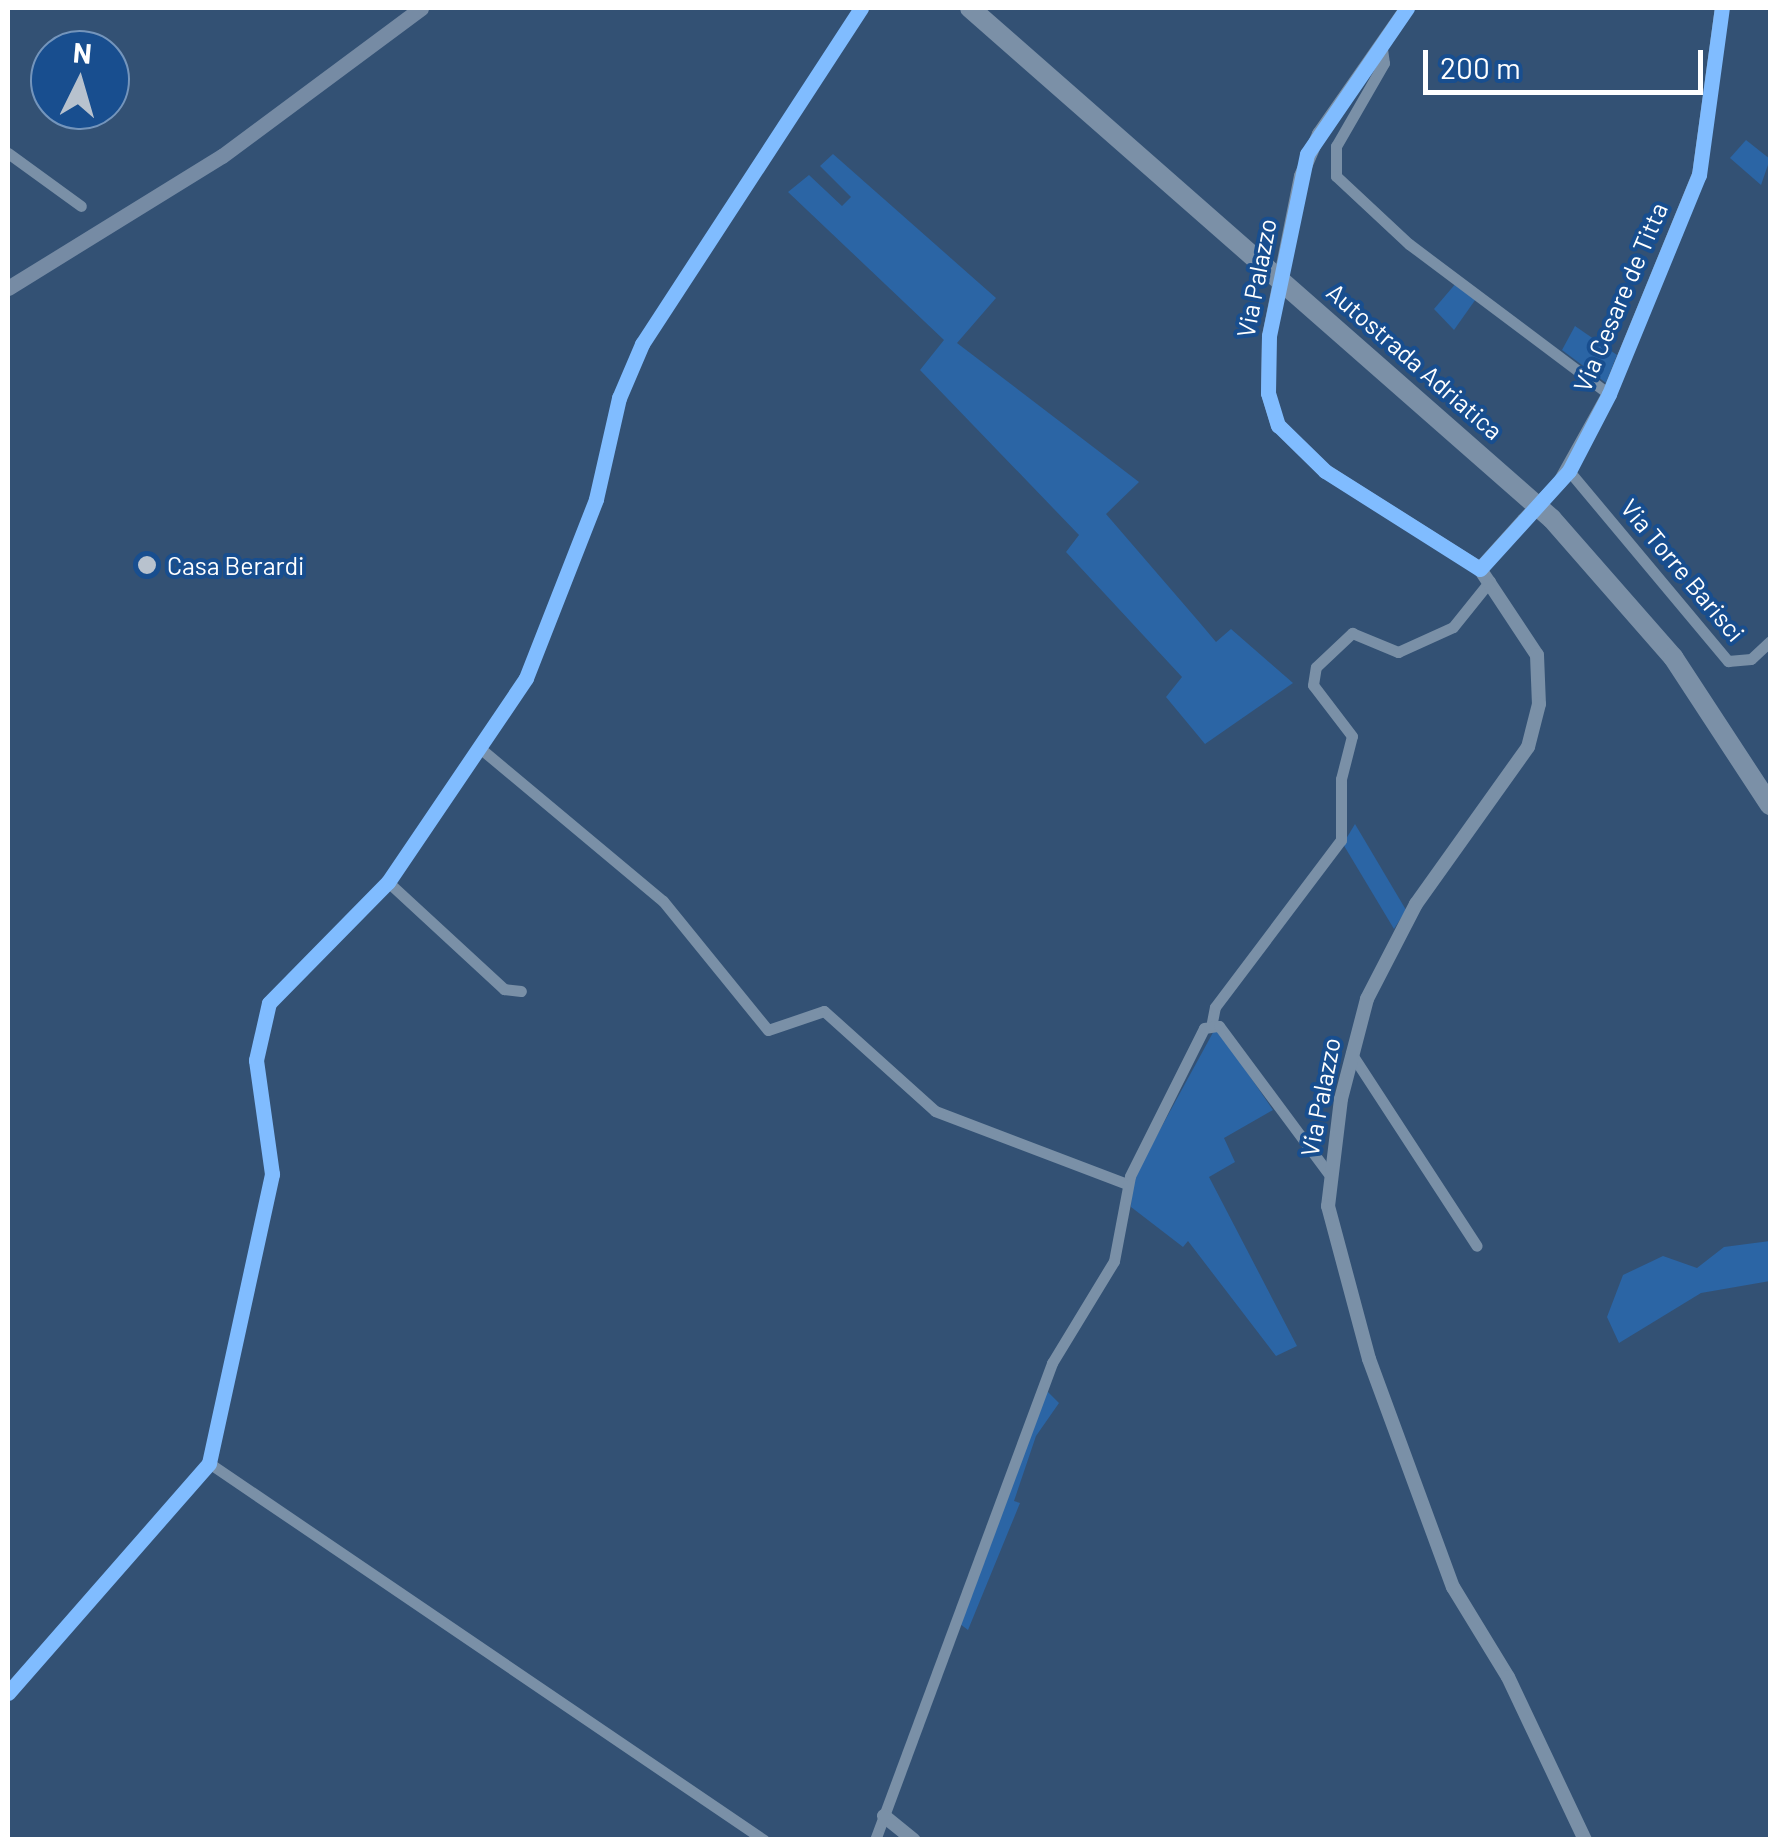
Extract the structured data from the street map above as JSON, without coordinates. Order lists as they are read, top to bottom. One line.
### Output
{"streets":{"highway":["Autostrada Adriatica"],"street":["Via Palazzo","Via Cesare de Titta","Via Torre Barisci"]},"crossings":[["Via Palazzo","Via Cesare de Titta"],["Via Cesare de Titta","Via Torre Barisci"]],"places":["Casa Berardi"],"scale_bar":"200 m","north":"top"}
